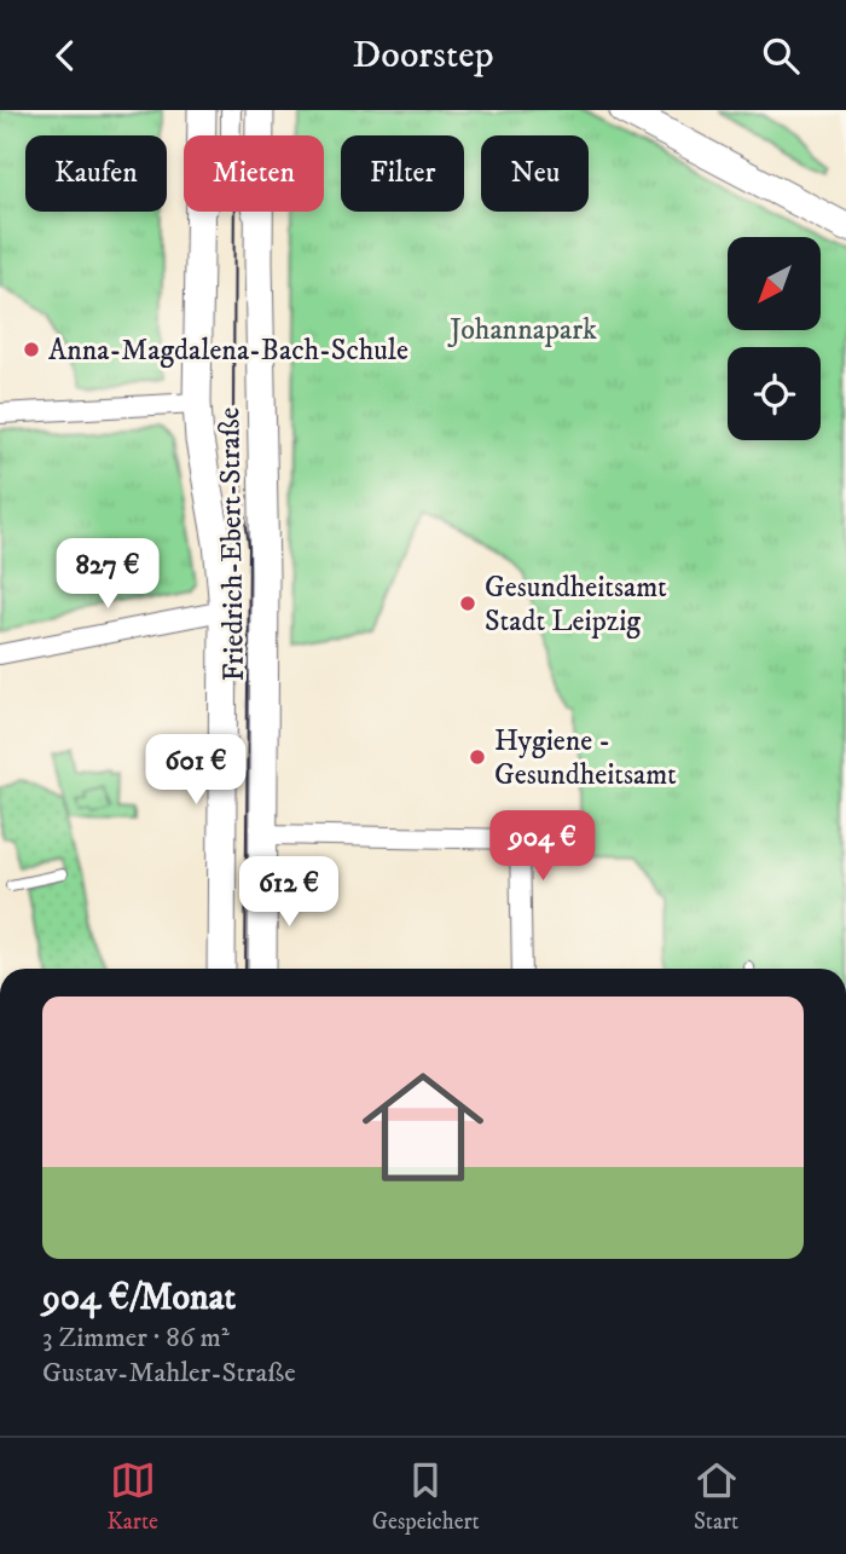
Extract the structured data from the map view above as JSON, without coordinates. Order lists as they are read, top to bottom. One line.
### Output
{"streets":{"main road":["Friedrich-Ebert-Straße"]},"parks":["Johannapark"],"places":["Anna-Magdalena-Bach-Schule","Gesundheitsamt Stadt Leipzig","Hygiene - Gesundheitsamt"],"north":"bottom left","page":{"header":"Doorstep","chip":["Kaufen","Mieten","Filter","Neu"],"price":["827 €","601 €","904 €","612 €"],"list":[{"name":"904 €/Monat","note":"3 Zimmer · 86 m² · Gustav-Mahler-Straße"}],"tabs":["Karte","Gespeichert","Start"]}}
